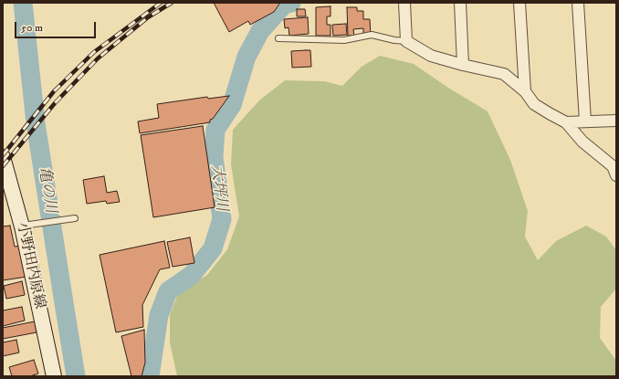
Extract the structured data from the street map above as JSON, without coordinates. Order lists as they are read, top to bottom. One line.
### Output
{"streets":{"main road":["小野田内原線"]},"water":["大坪川","亀の川"],"scale_bar":"50 m"}
